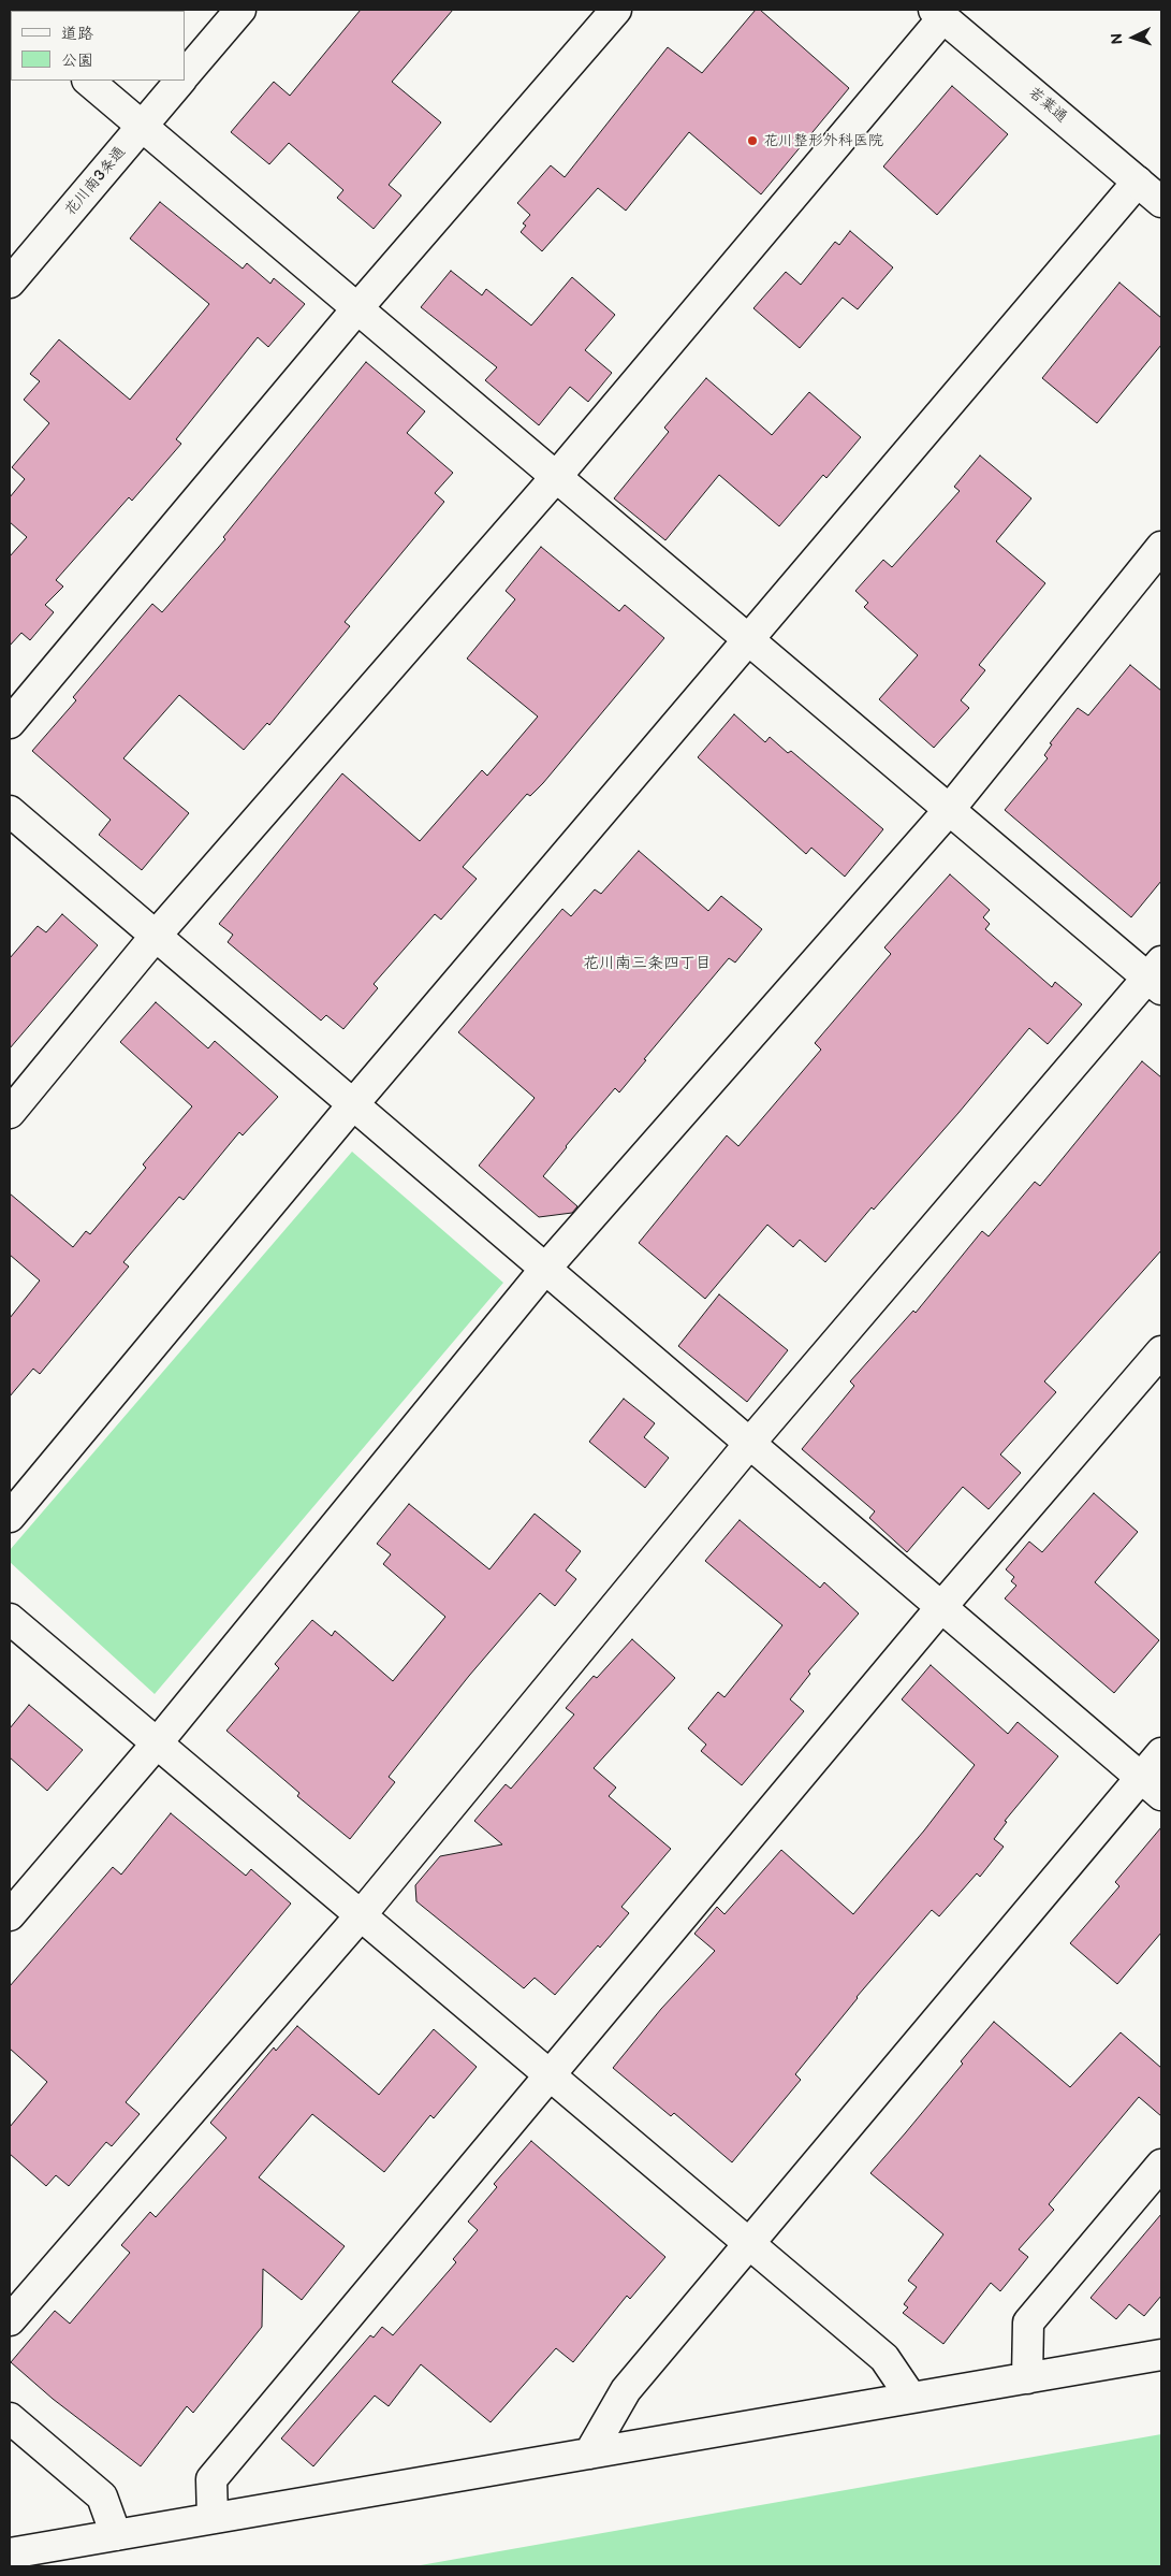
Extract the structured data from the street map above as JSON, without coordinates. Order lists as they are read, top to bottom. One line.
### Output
{"streets":{"street":["若葉通","花川南3条通"]},"districts":["花川南三条四丁目"],"places":["花川整形外科医院"],"legend":["道路","公園"],"north":"left"}
